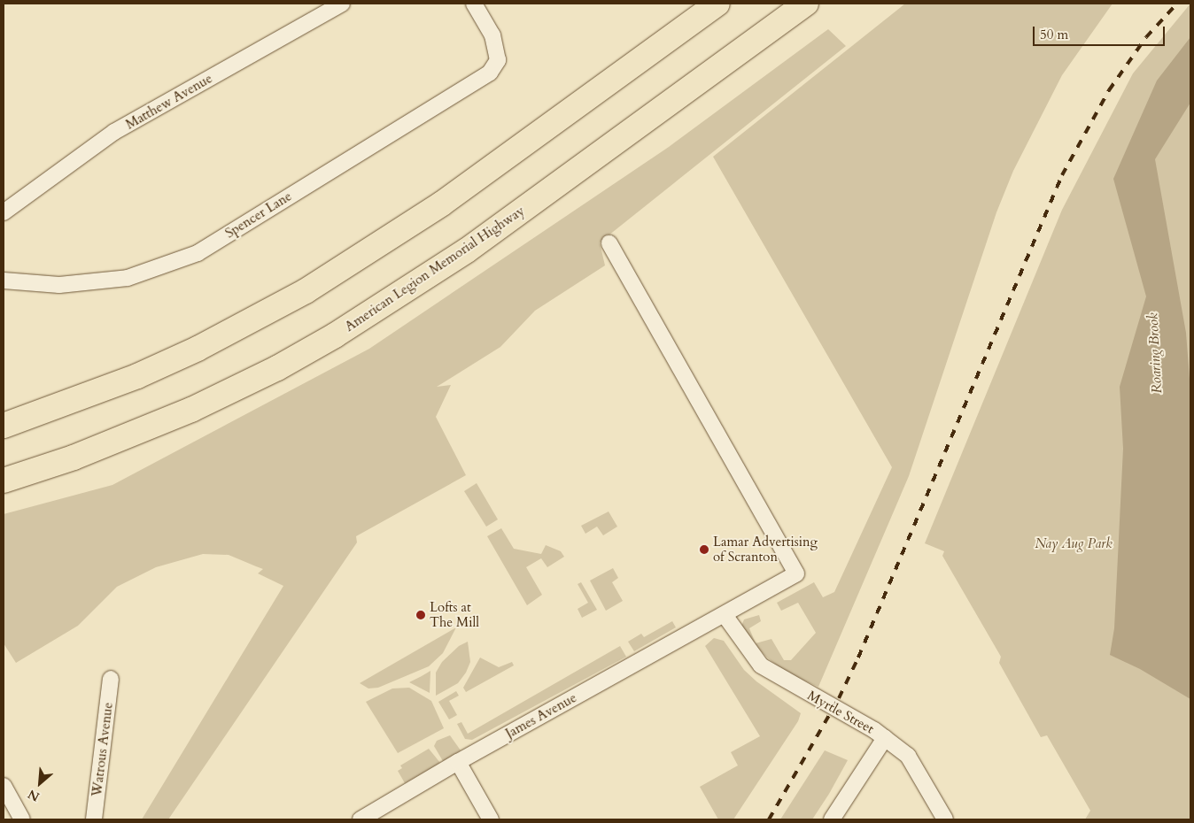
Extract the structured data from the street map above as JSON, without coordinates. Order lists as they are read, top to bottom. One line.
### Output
{"streets":{"highway":["American Legion Memorial Highway"],"street":["Matthew Avenue","Spencer Lane","Myrtle Street","James Avenue","Watrous Avenue"]},"crossings":[["Myrtle Street","James Avenue"]],"water":["Roaring Brook"],"parks":["Nay Aug Park"],"places":["Lamar Advertising of Scranton","Lofts at The Mill"],"scale_bar":"50 m","north":"bottom left"}
